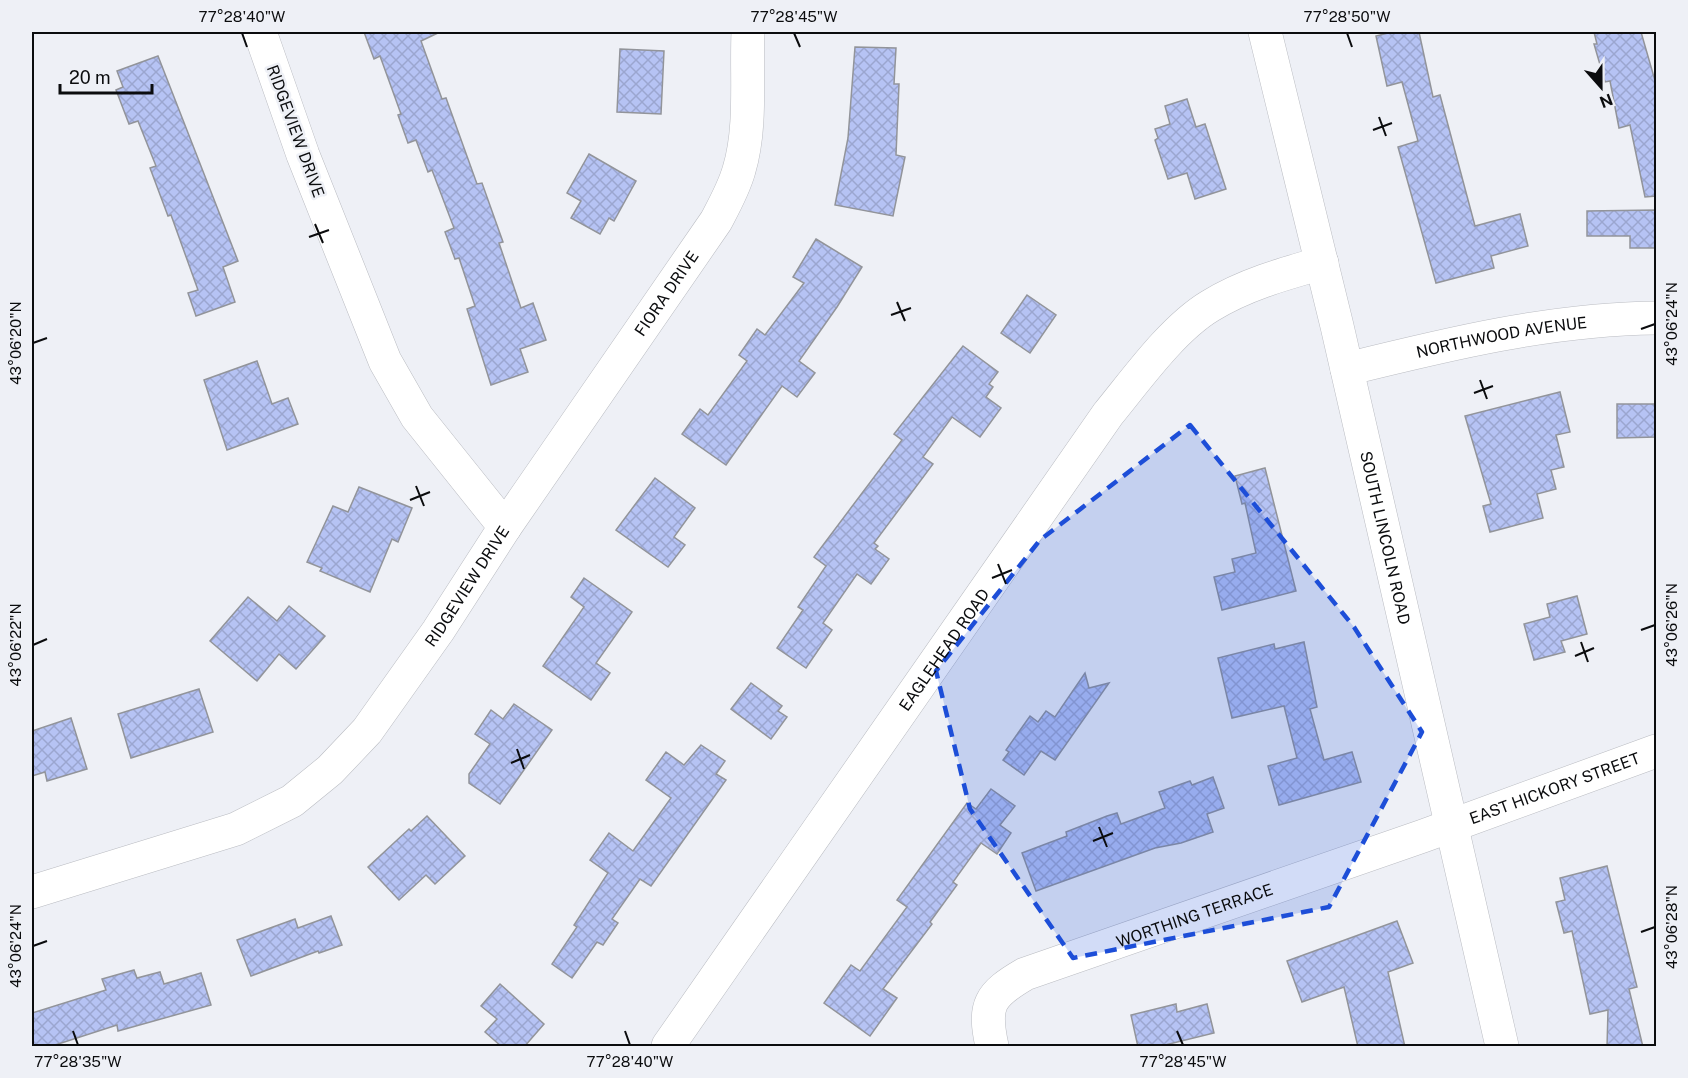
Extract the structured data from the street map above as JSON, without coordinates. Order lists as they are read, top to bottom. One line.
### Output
{"streets":{"street":["RIDGEVIEW DRIVE","FIORA DRIVE","NORTHWOOD AVENUE","SOUTH LINCOLN ROAD","EAGLEHEAD ROAD","EAST HICKORY STREET","WORTHING TERRACE"]},"crossings":[["RIDGEVIEW DRIVE","FIORA DRIVE"],["NORTHWOOD AVENUE","SOUTH LINCOLN ROAD"],["SOUTH LINCOLN ROAD","EAGLEHEAD ROAD"],["SOUTH LINCOLN ROAD","EAST HICKORY STREET"],["SOUTH LINCOLN ROAD","WORTHING TERRACE"],["EAST HICKORY STREET","WORTHING TERRACE"]],"scale_bar":"20 m","north":"bottom","coordinates":["77°28'40\"W","77°28'45\"W","77°28'50\"W","43°06'24\"N","43°06'20\"N","43°06'26\"N","43°06'22\"N","43°06'28\"N","77°28'35\"W"]}
